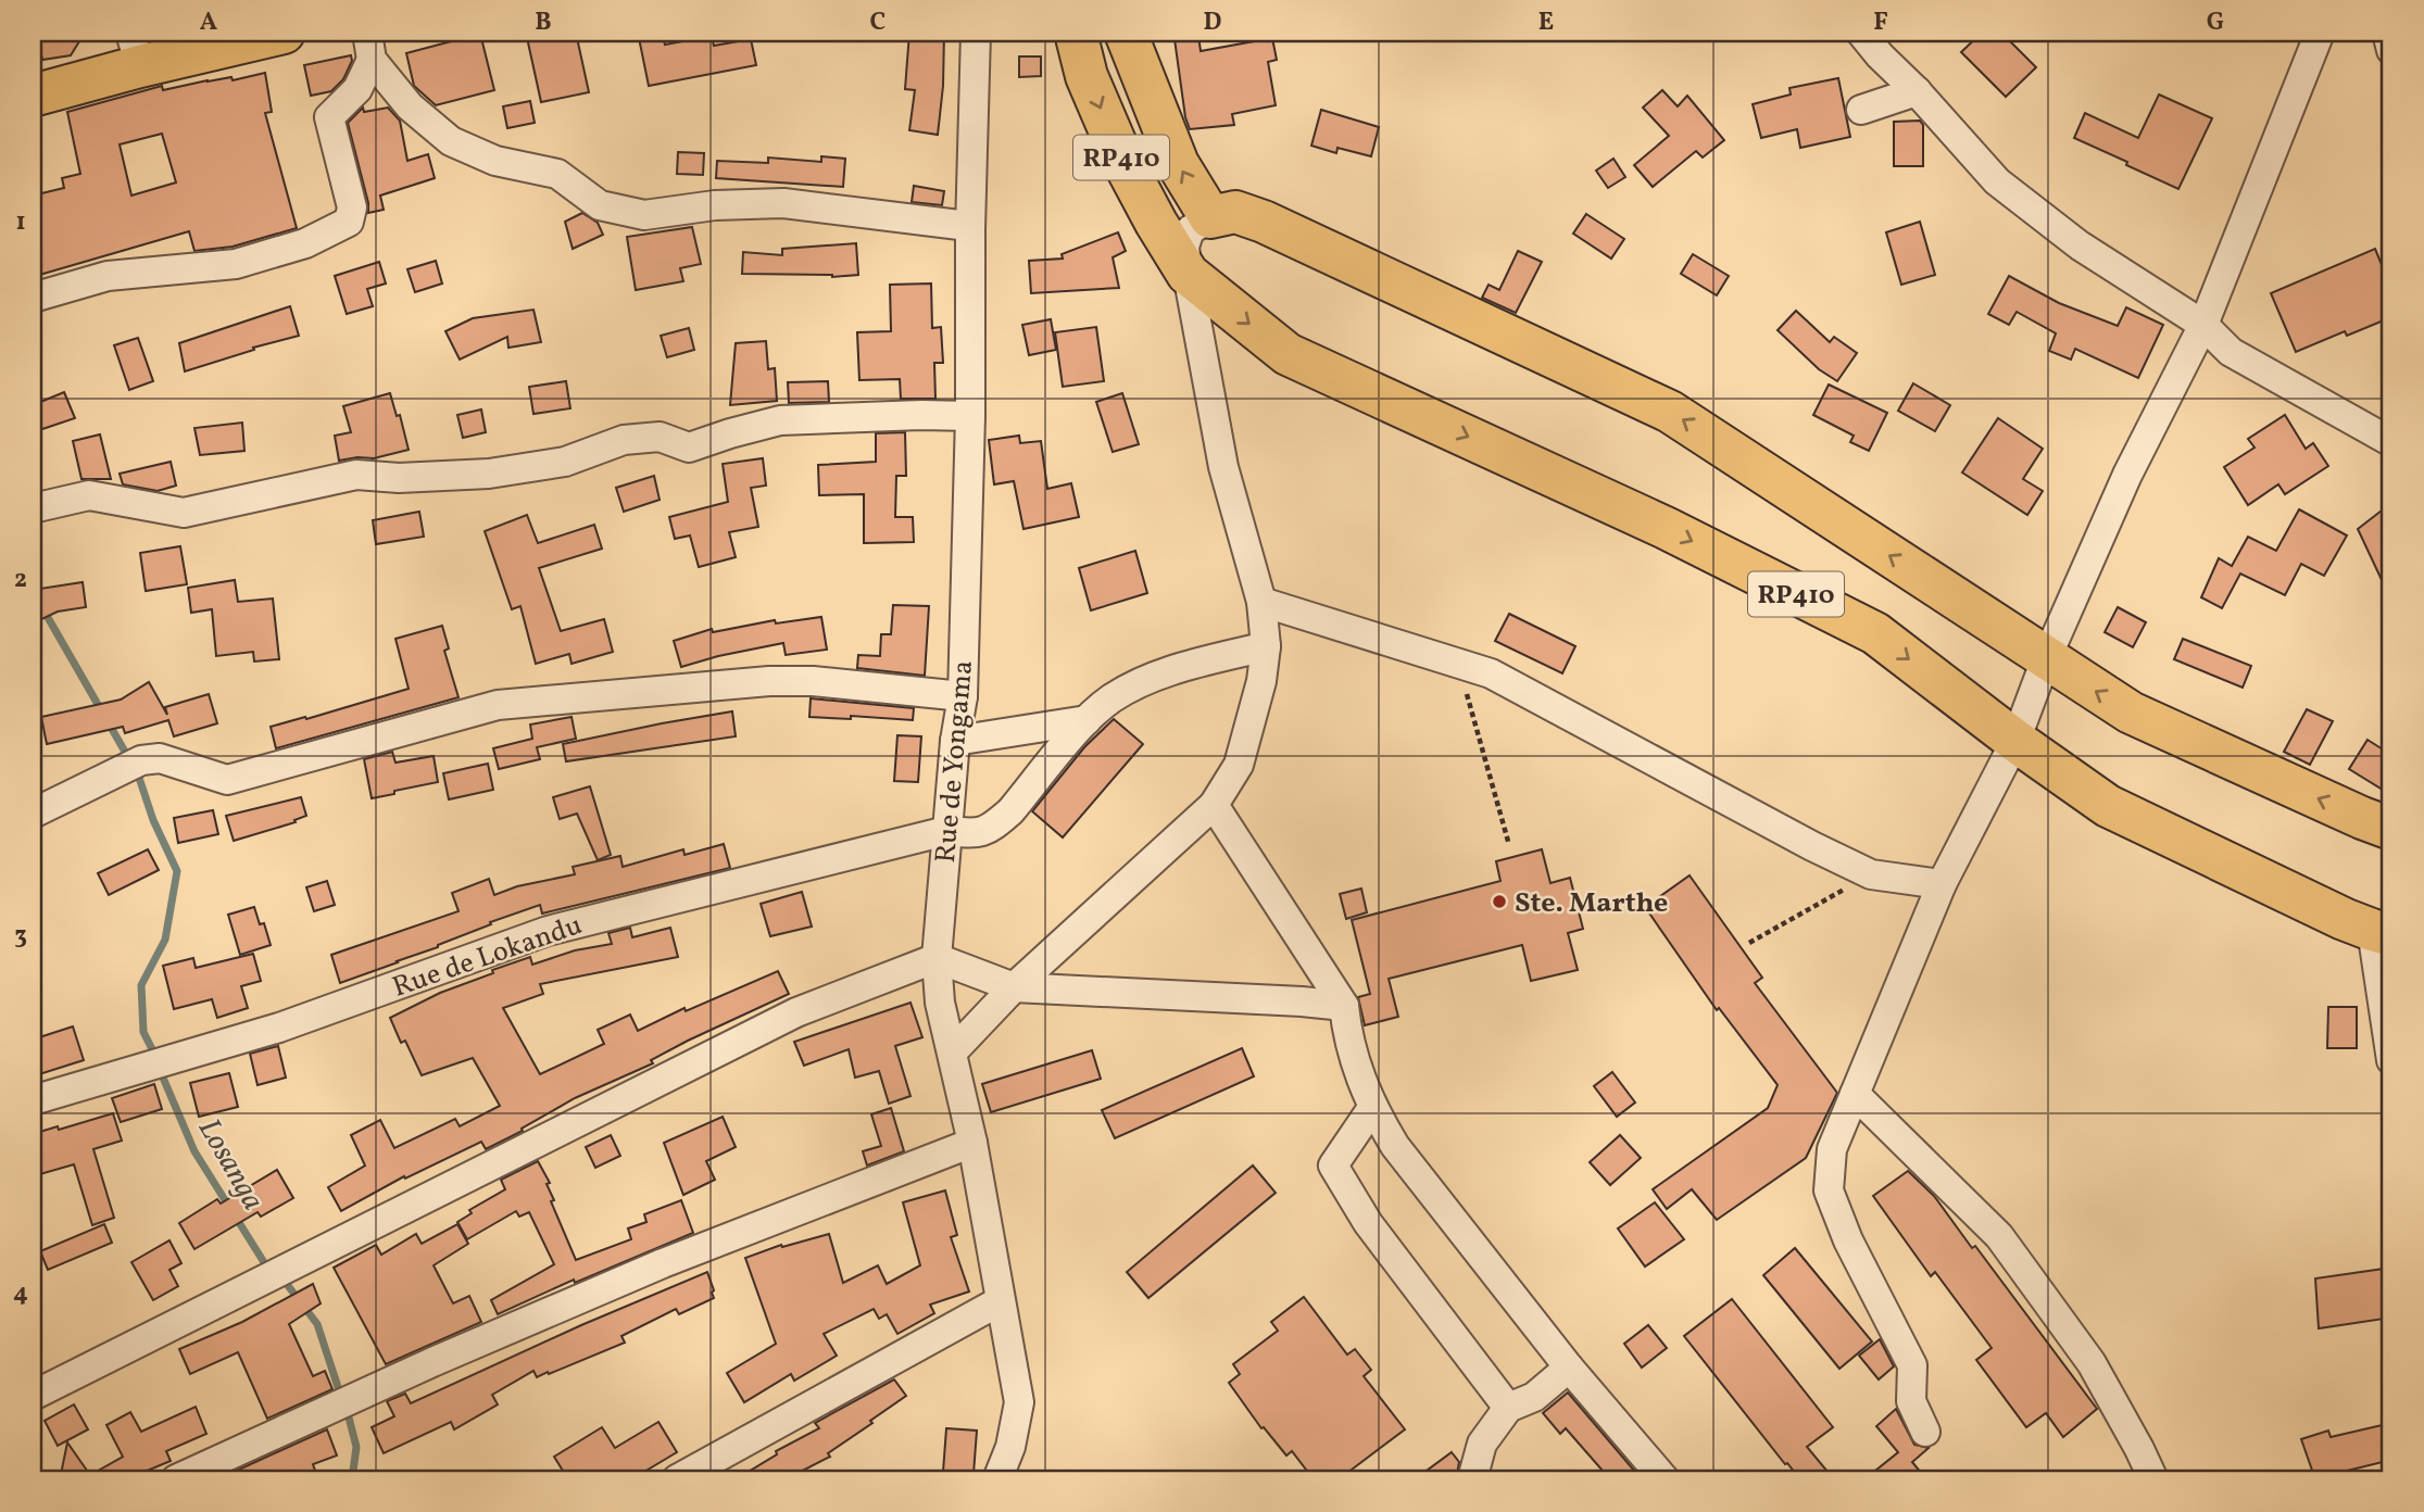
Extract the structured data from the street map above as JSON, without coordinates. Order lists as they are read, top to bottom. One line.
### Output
{"streets":{"main road":["RP410"],"street":["Rue de Yongama","Rue de Lokandu"]},"crossings":[["Rue de Yongama","Rue de Lokandu"]],"water":["Losanga"],"places":["Ste. Marthe"],"grid":{"columns":["A","B","C","D","E","F","G"],"rows":["1","2","3","4"]}}
